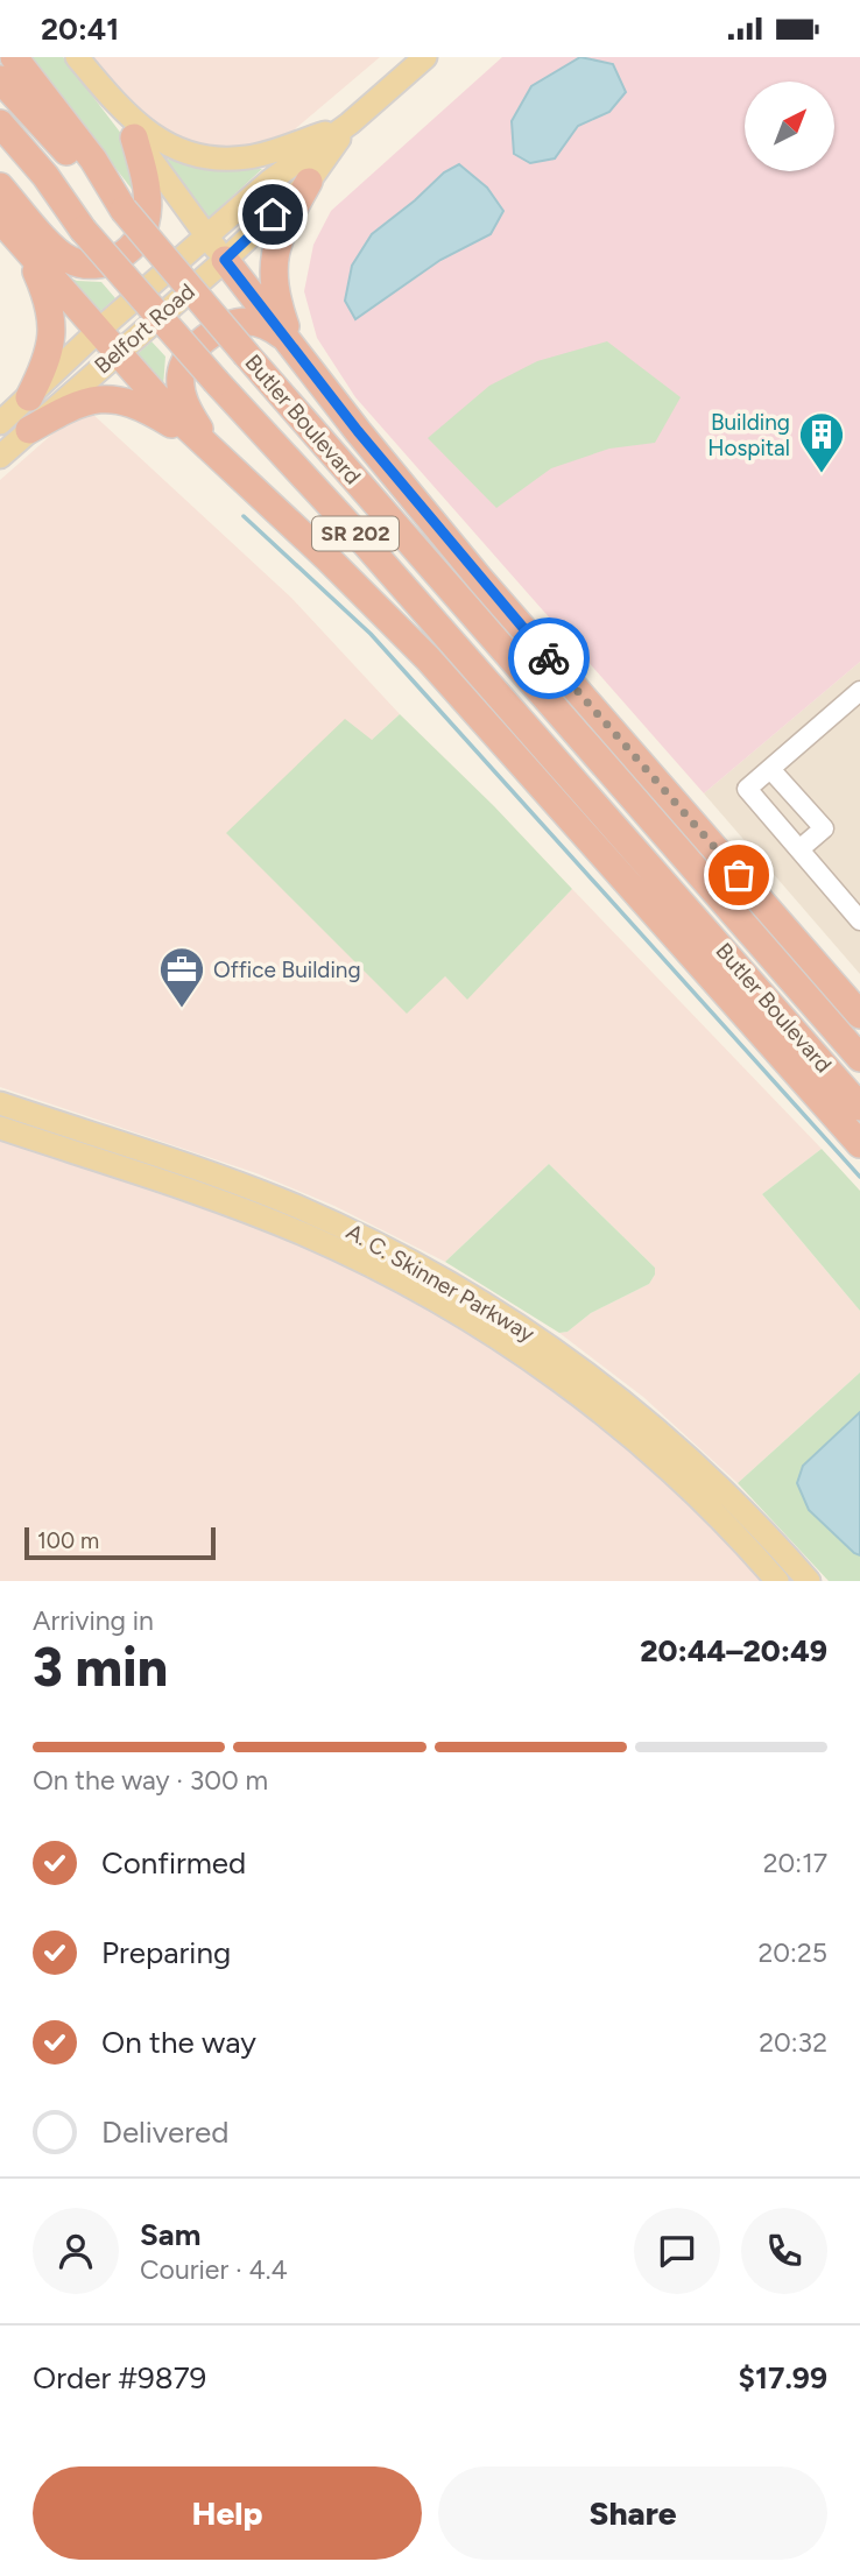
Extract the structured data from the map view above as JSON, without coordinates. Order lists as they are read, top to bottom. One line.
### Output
{"streets":{"highway":["Butler Boulevard","SR 202"],"main road":["Belfort Road","A. C. Skinner Parkway"]},"places":{"building":["Building Hospital"],"office":["Office Building"]},"scale_bar":"100 m","north":"top right","page":{"status":"20:41","scale":"100 m","heading":["3 min","Arriving in","20:44–20:49"],"panel":["Sam","Courier · 4.4","Order #9879","$17.99"],"bar":"On the way · 300 m","list":[["Confirmed","20:17"],["Preparing","20:25"],["On the way","20:32"],"Delivered"],"buttons":["Help","Share"]}}
